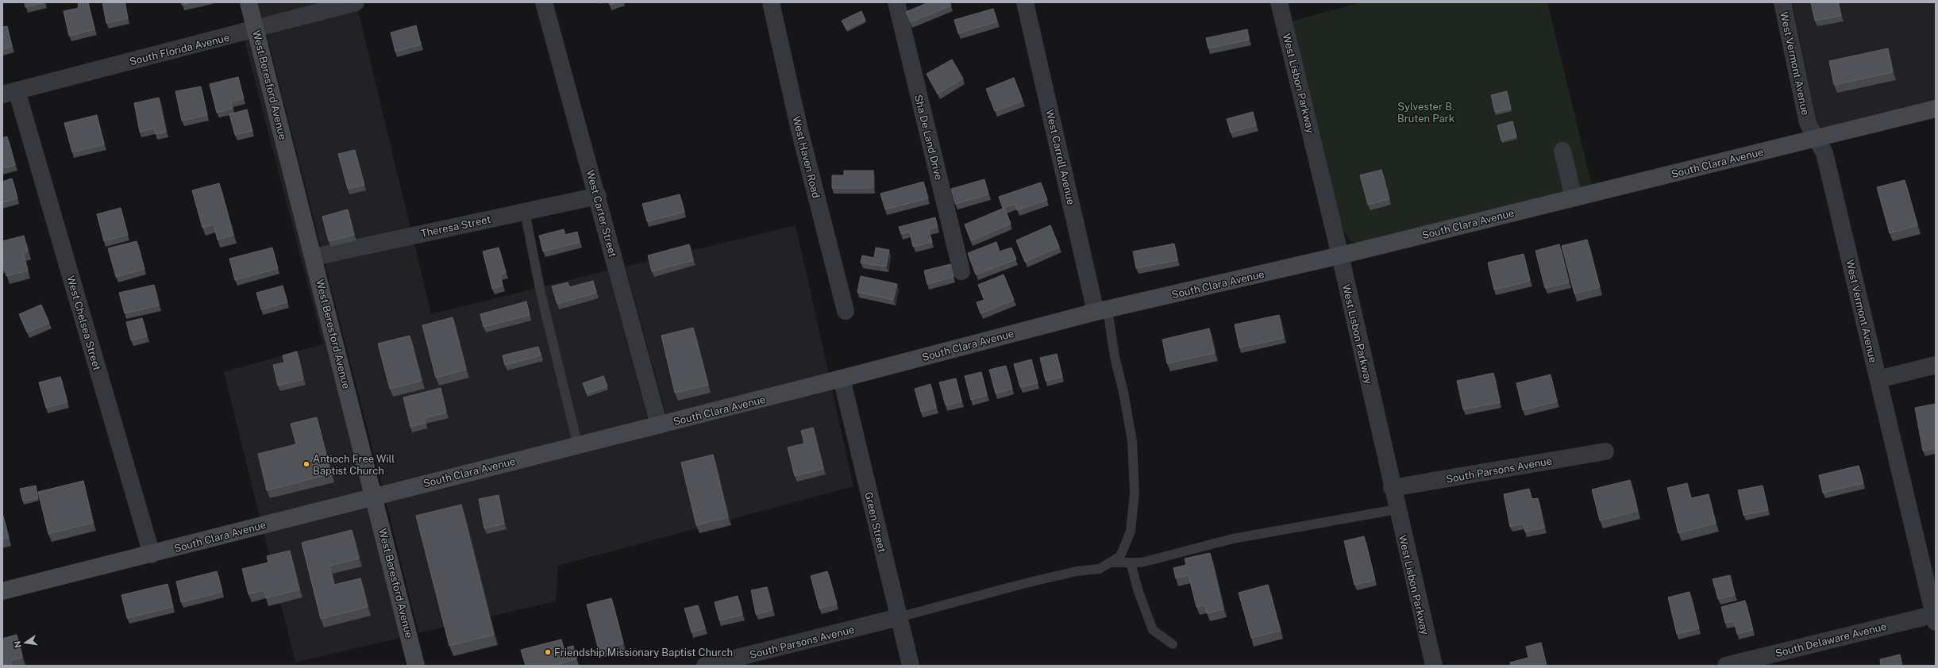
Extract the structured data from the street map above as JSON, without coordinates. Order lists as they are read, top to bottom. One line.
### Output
{"streets":{"street":["South Florida Avenue","West Vermont Avenue","West Lisbon Parkway","West Beresford Avenue","Sha De Land Drive","West Haven Road","West Carroll Avenue","South Clara Avenue","West Carter Street","Theresa Street","West Chelsea Street","South Parsons Avenue","Green Street","South Delaware Avenue"]},"crossings":[["South Florida Avenue","West Beresford Avenue"],["South Florida Avenue","West Chelsea Street"],["West Vermont Avenue","South Clara Avenue"],["West Vermont Avenue","South Delaware Avenue"],["West Lisbon Parkway","South Clara Avenue"],["West Lisbon Parkway","South Parsons Avenue"],["West Beresford Avenue","South Clara Avenue"],["West Beresford Avenue","Theresa Street"],["West Carroll Avenue","South Clara Avenue"],["South Clara Avenue","West Carter Street"],["South Clara Avenue","West Chelsea Street"],["South Clara Avenue","Green Street"],["West Carter Street","Theresa Street"],["South Parsons Avenue","Green Street"]],"parks":["Sylvester B. Bruten Park"],"places":["Antioch Free Will Baptist Church","Friendship Missionary Baptist Church"],"north":"left"}
